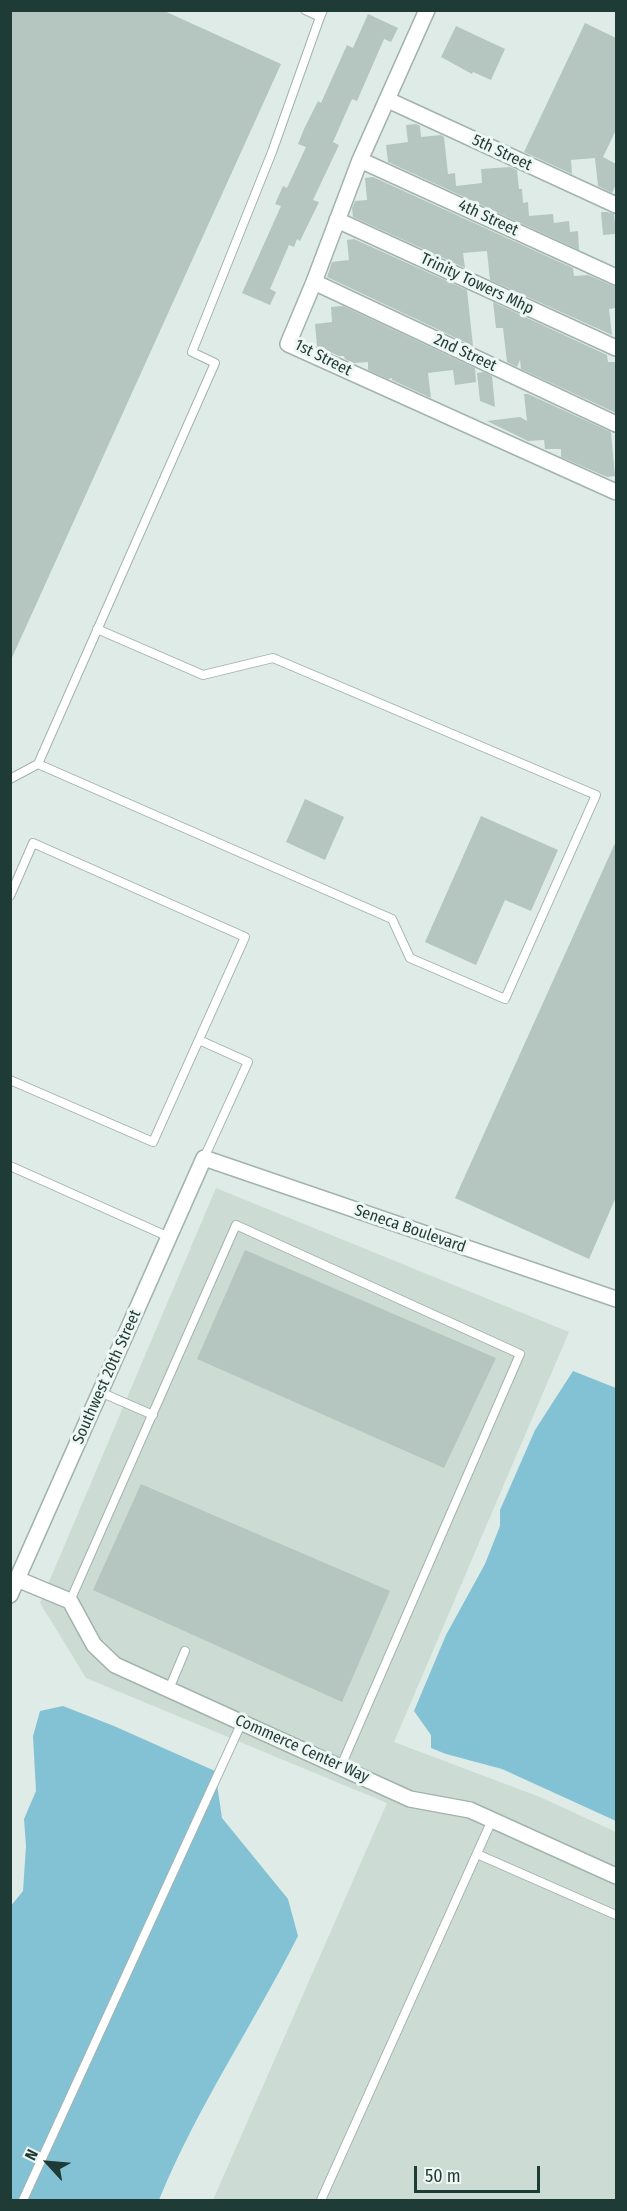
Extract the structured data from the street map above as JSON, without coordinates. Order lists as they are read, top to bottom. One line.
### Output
{"streets":{"street":["5th Street","4th Street","Trinity Towers Mhp","2nd Street","1st Street","Seneca Boulevard","Southwest 20th Street","Commerce Center Way"]},"crossings":[["5th Street","1st Street"],["4th Street","1st Street"],["Trinity Towers Mhp","1st Street"],["2nd Street","1st Street"],["Seneca Boulevard","Southwest 20th Street"]],"scale_bar":"50 m","north":"top left"}
